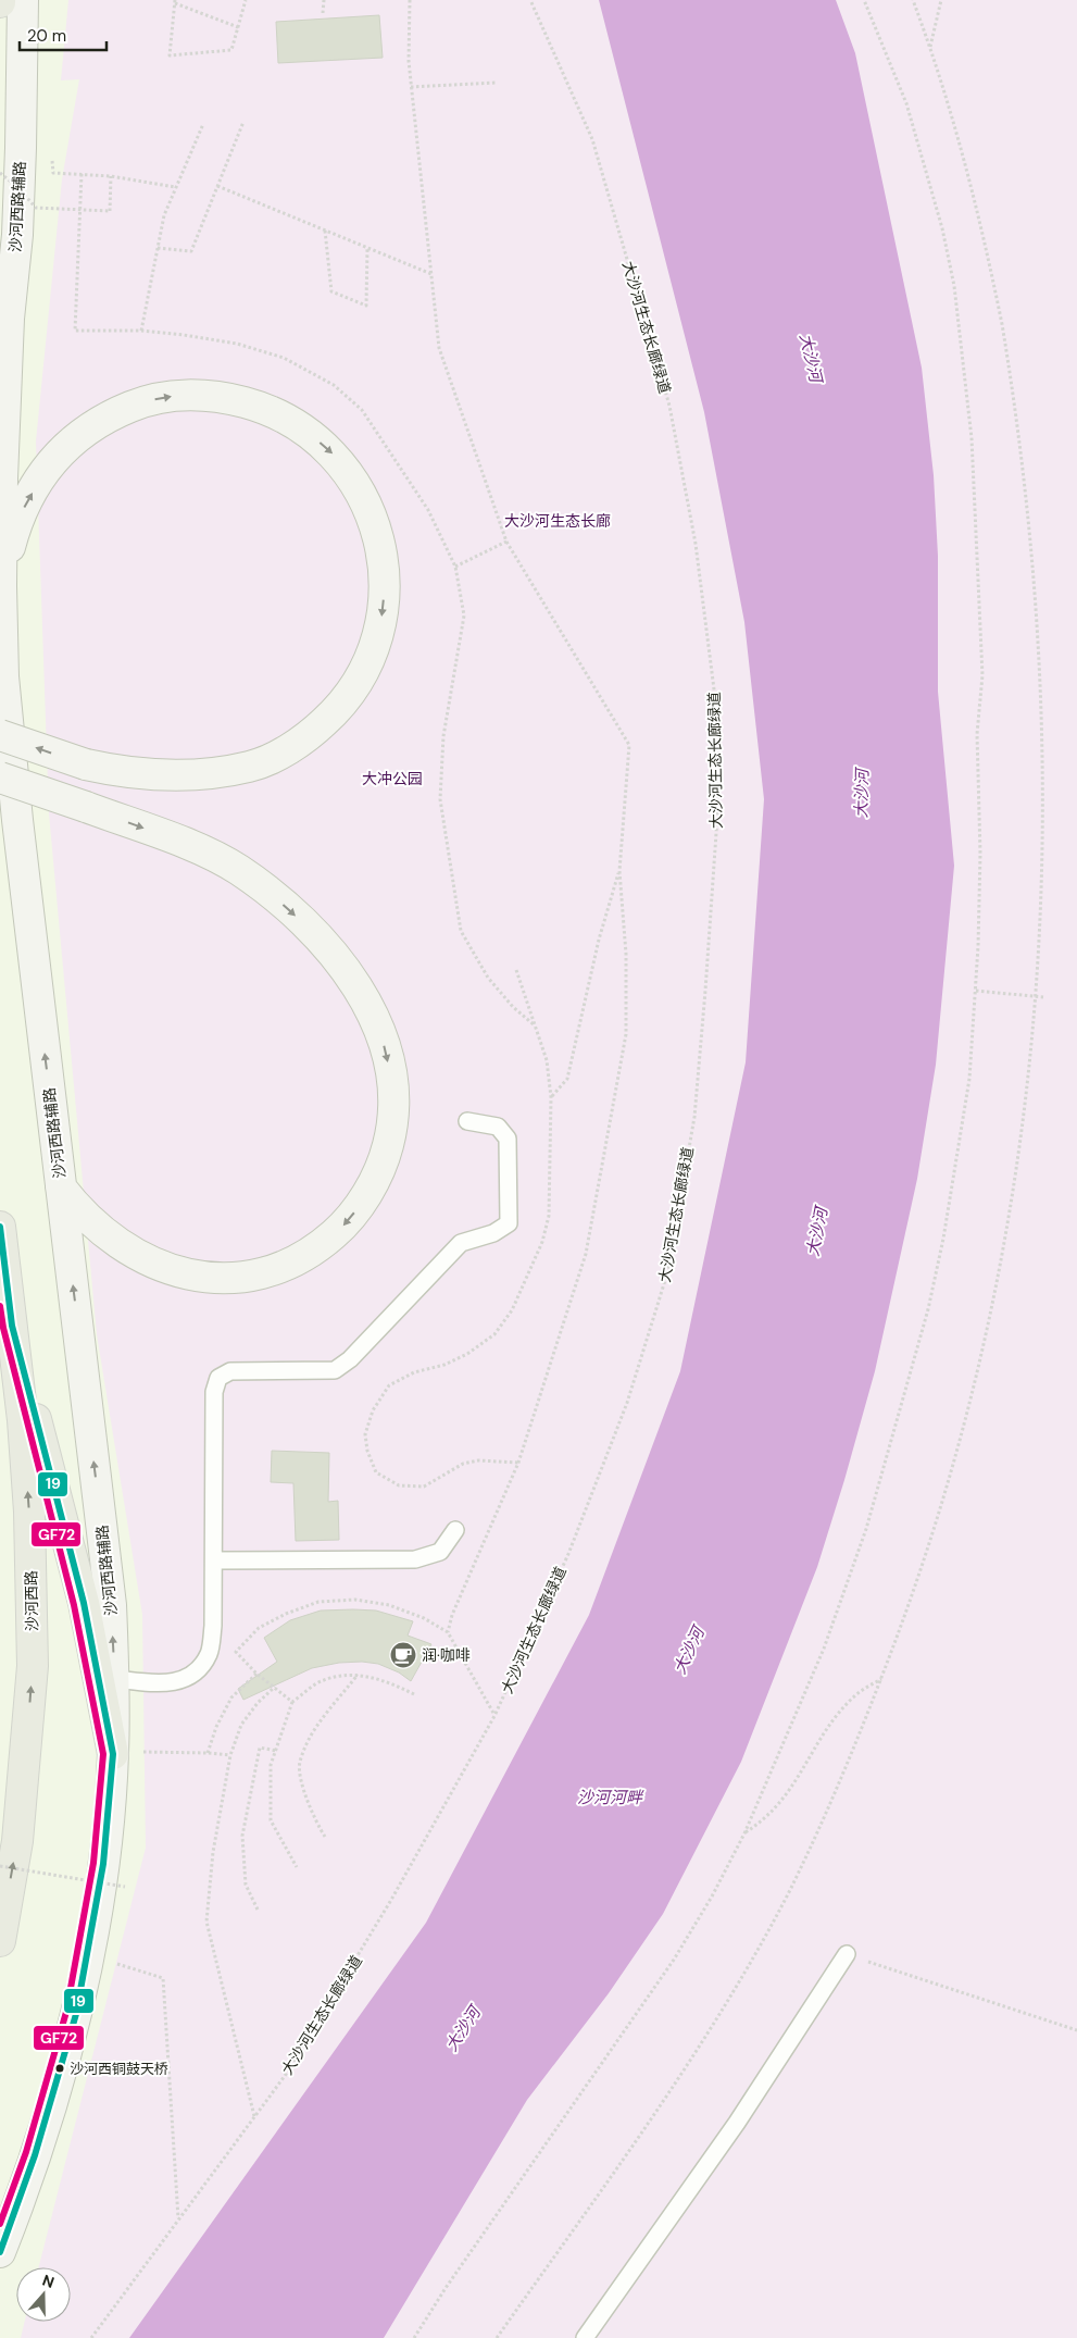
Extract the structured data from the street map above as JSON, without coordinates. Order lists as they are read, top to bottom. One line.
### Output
{"streets":{"main road":["沙河西路辅路","沙河西路"],"path":["大沙河生态长廊绿道"]},"water":["大沙河","沙河河畔"],"parks":["大沙河生态长廊","大冲公园"],"places":{"cafe":["润·咖啡"],"other":["沙河西铜鼓天桥"]},"lines":["transit line 19","transit line GF72"],"scale_bar":"20 m","north":"top"}
